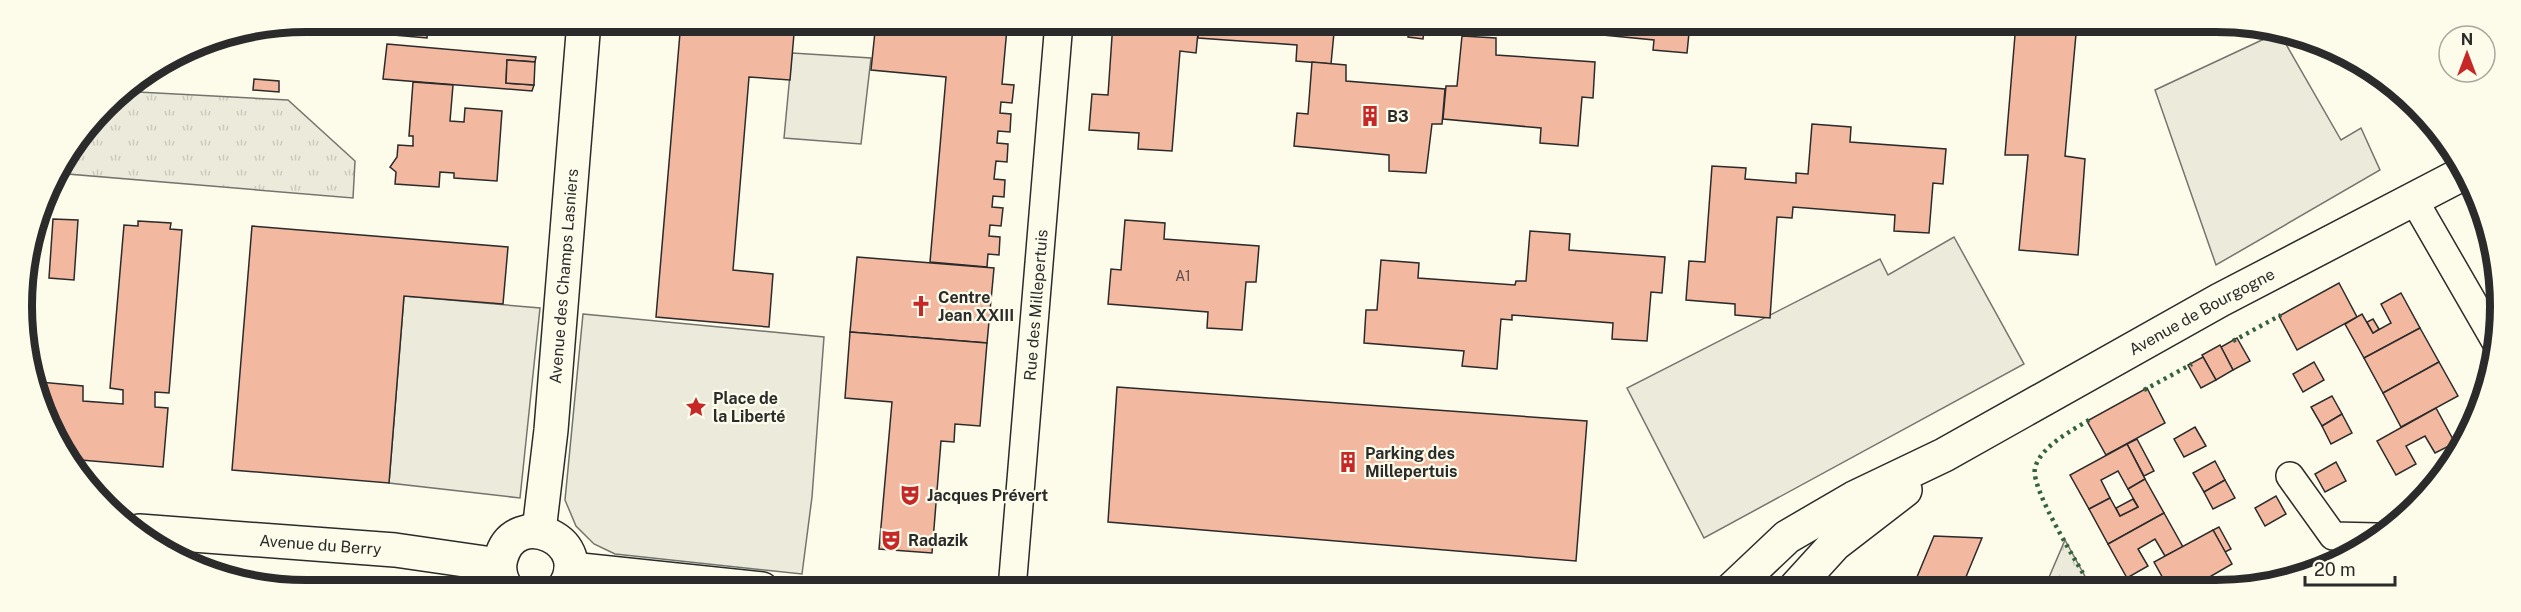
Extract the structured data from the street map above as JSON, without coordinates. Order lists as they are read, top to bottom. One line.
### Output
{"streets":{"street":["Avenue des Champs Lasniers","Rue des Millepertuis","Avenue de Bourgogne","Avenue du Berry"]},"places":{"building":["B3","Parking des Millepertuis"],"church":["Centre Jean XXIII"],"place":["Place de la Liberté"],"theatre":["Jacques Prévert","Radazik"]},"house_numbers":["A1"],"scale_bar":"20 m","north":"top"}
